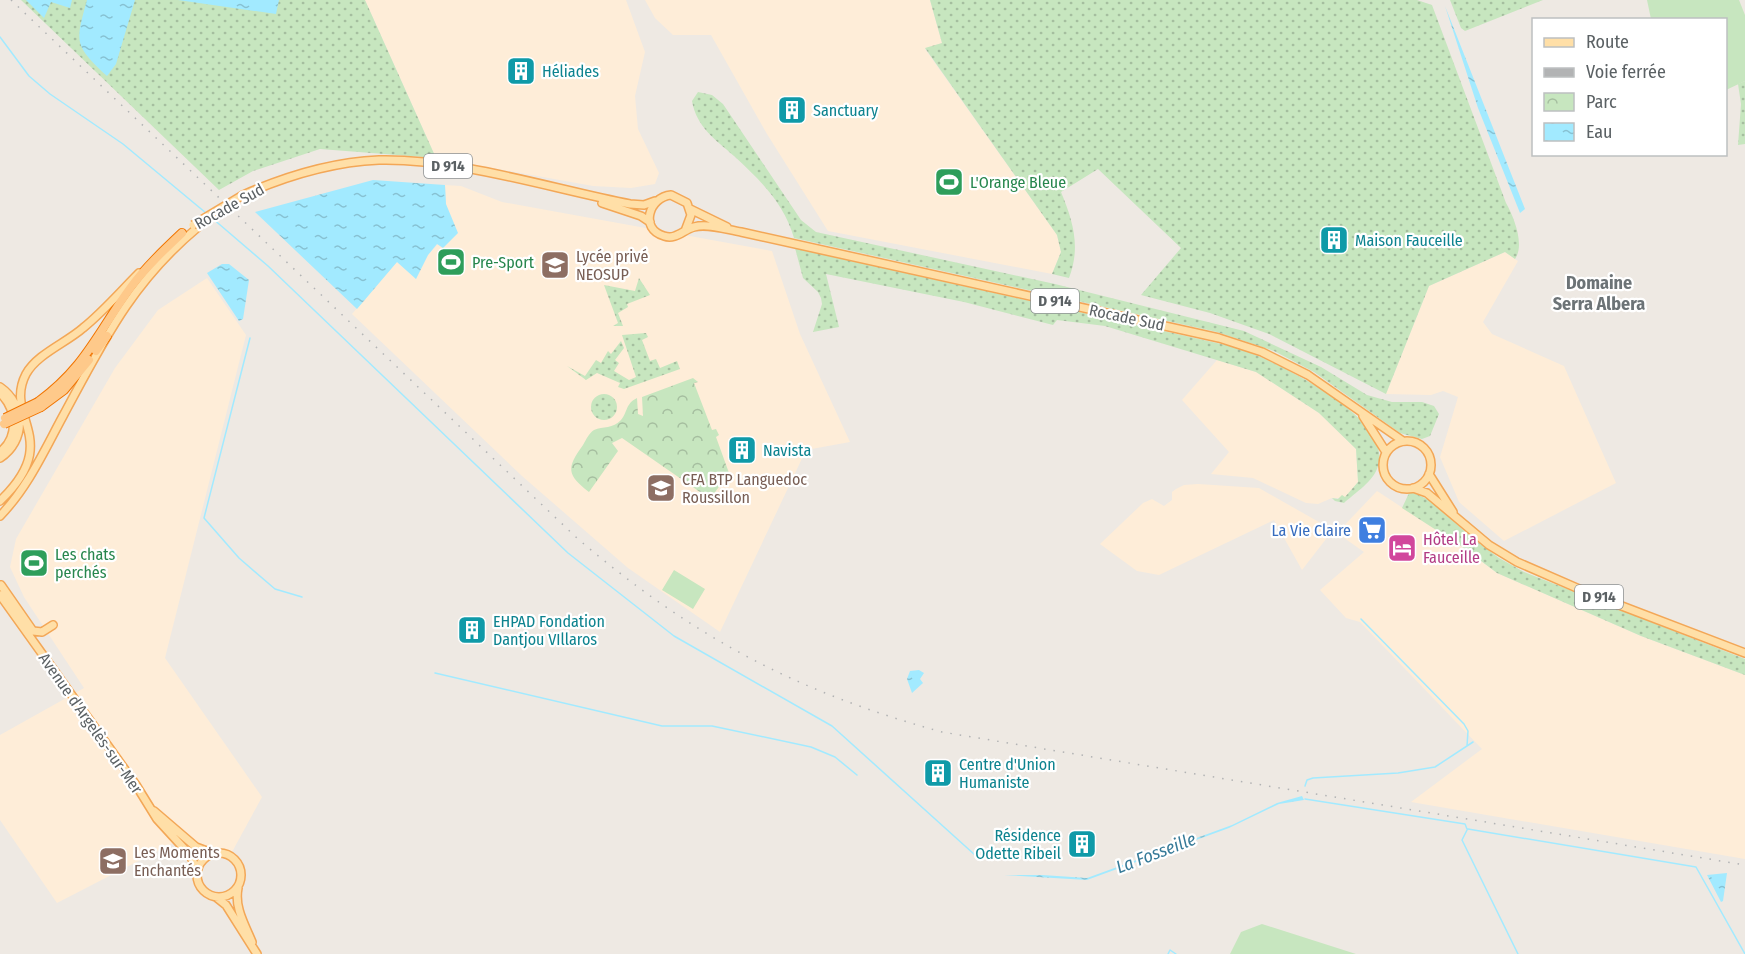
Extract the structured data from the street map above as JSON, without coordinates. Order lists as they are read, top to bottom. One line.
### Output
{"streets":{"highway":["D 914"],"main road":["Rocade Sud","Avenue d'Argelès-sur-Mer"]},"crossings":[["D 914","Rocade Sud"]],"districts":["Domaine Serra Albera"],"water":["La Fosseille"],"places":{"building":["Héliades","Sanctuary","Maison Fauceille","Navista","EHPAD Fondation Dantjou VIllaros","Centre d'Union Humaniste","Résidence Odette Ribeil"],"sports":["L'Orange Bleue","Pre-Sport","Les chats perchés"],"school or university":["Lycée privé NEOSUP","CFA BTP Languedoc Roussillon","Les Moments Enchantés"],"supermarket":["La Vie Claire"],"hotel":["Hôtel La Fauceille"]},"legend":["Route","Voie ferrée","Parc","Eau"]}
